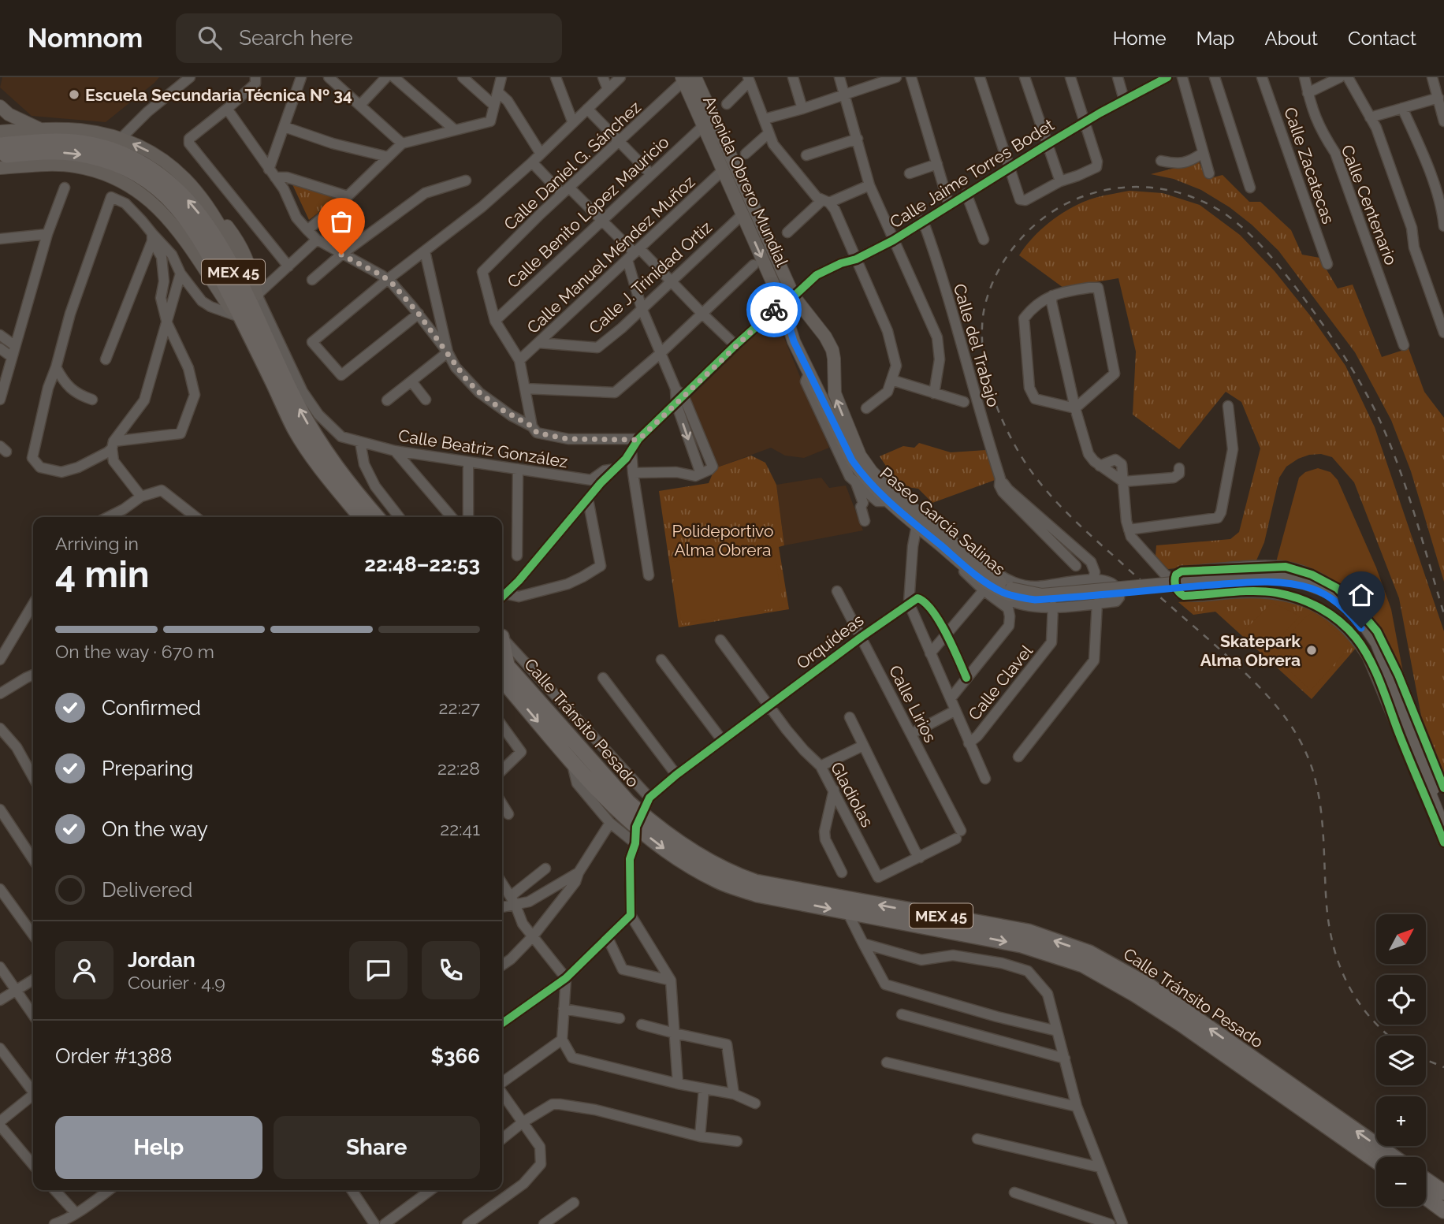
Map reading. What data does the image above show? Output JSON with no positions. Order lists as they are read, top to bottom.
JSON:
{
  "streets": {
    "main road": [
      "Avenida Obrero Mundial",
      "MEX 45",
      "Paseo García Salinas",
      "Calle Tránsito Pesado"
    ],
    "street": [
      "Calle Daniel G. Sánchez",
      "Calle Zacatecas",
      "Calle Jaime Torres Bodet",
      "Calle Centenario",
      "Calle Benito López Mauricio",
      "Calle Manuel Méndez Muñoz",
      "Calle J. Trinidad Ortiz",
      "Calle del Trabajo",
      "Calle Beatriz González",
      "Orquídeas",
      "Calle Clavel",
      "Calle Lirios",
      "Gladiolas"
    ]
  },
  "crossings": [
    ["Calle Daniel G. Sánchez", "Avenida Obrero Mundial"],
    ["Calle Daniel G. Sánchez", "Calle Benito López Mauricio"],
    ["Calle Jaime Torres Bodet", "Avenida Obrero Mundial"],
    ["Calle Jaime Torres Bodet", "Calle del Trabajo"],
    ["Avenida Obrero Mundial", "Calle Benito López Mauricio"],
    ["Avenida Obrero Mundial", "Calle Manuel Méndez Muñoz"],
    ["Avenida Obrero Mundial", "Calle J. Trinidad Ortiz"],
    ["Avenida Obrero Mundial", "Paseo García Salinas"],
    ["Calle Manuel Méndez Muñoz", "Calle J. Trinidad Ortiz"],
    ["Orquídeas", "Calle Lirios"],
    ["Orquídeas", "Gladiolas"],
    ["Calle Lirios", "Gladiolas"]
  ],
  "parks": ["Polideportivo Alma Obrera"],
  "places": ["Escuela Secundaria Técnica Nº 34", "Skatepark Alma Obrera"],
  "north": "top right",
  "page": {
    "header": "Nomnom",
    "search": "Search here",
    "nav": [
      "Home",
      "Map",
      "About",
      "Contact"
    ],
    "heading": ["4 min", "Arriving in", "22:48–22:53"],
    "panel": [
      "Jordan",
      "Courier · 4.9",
      "Order #1388",
      "$366"
    ],
    "bar": "On the way · 670 m",
    "list": [
      ["Confirmed", "22:27"],
      ["Preparing", "22:28"],
      ["On the way", "22:41"],
      "Delivered"
    ],
    "map_buttons": ["+", "−"],
    "buttons": ["Help", "Share"]
  }
}
